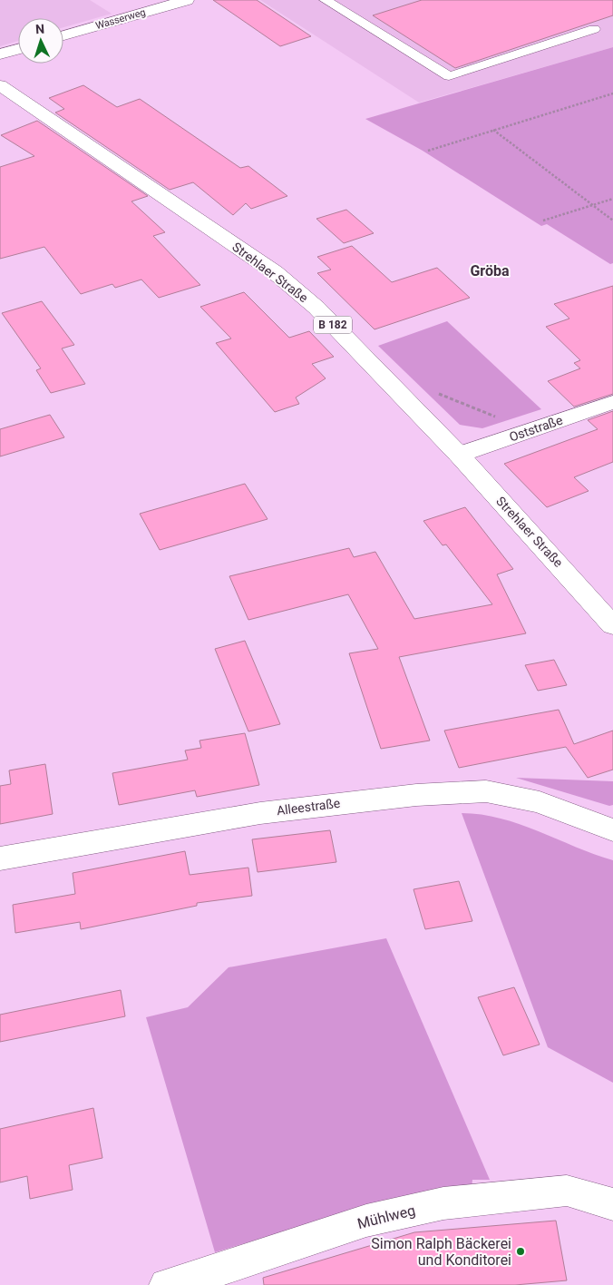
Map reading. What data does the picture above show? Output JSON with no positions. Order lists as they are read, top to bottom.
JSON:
{
  "streets": {
    "street": [
      "Wasserweg",
      "Strehlaer Straße",
      "B 182",
      "Oststraße",
      "Alleestraße",
      "Mühlweg"
    ]
  },
  "crossings": [
    ["Strehlaer Straße", "Oststraße"]
  ],
  "districts": ["Gröba"],
  "places": ["Simon Ralph Bäckerei und Konditorei"],
  "north": "top"
}
